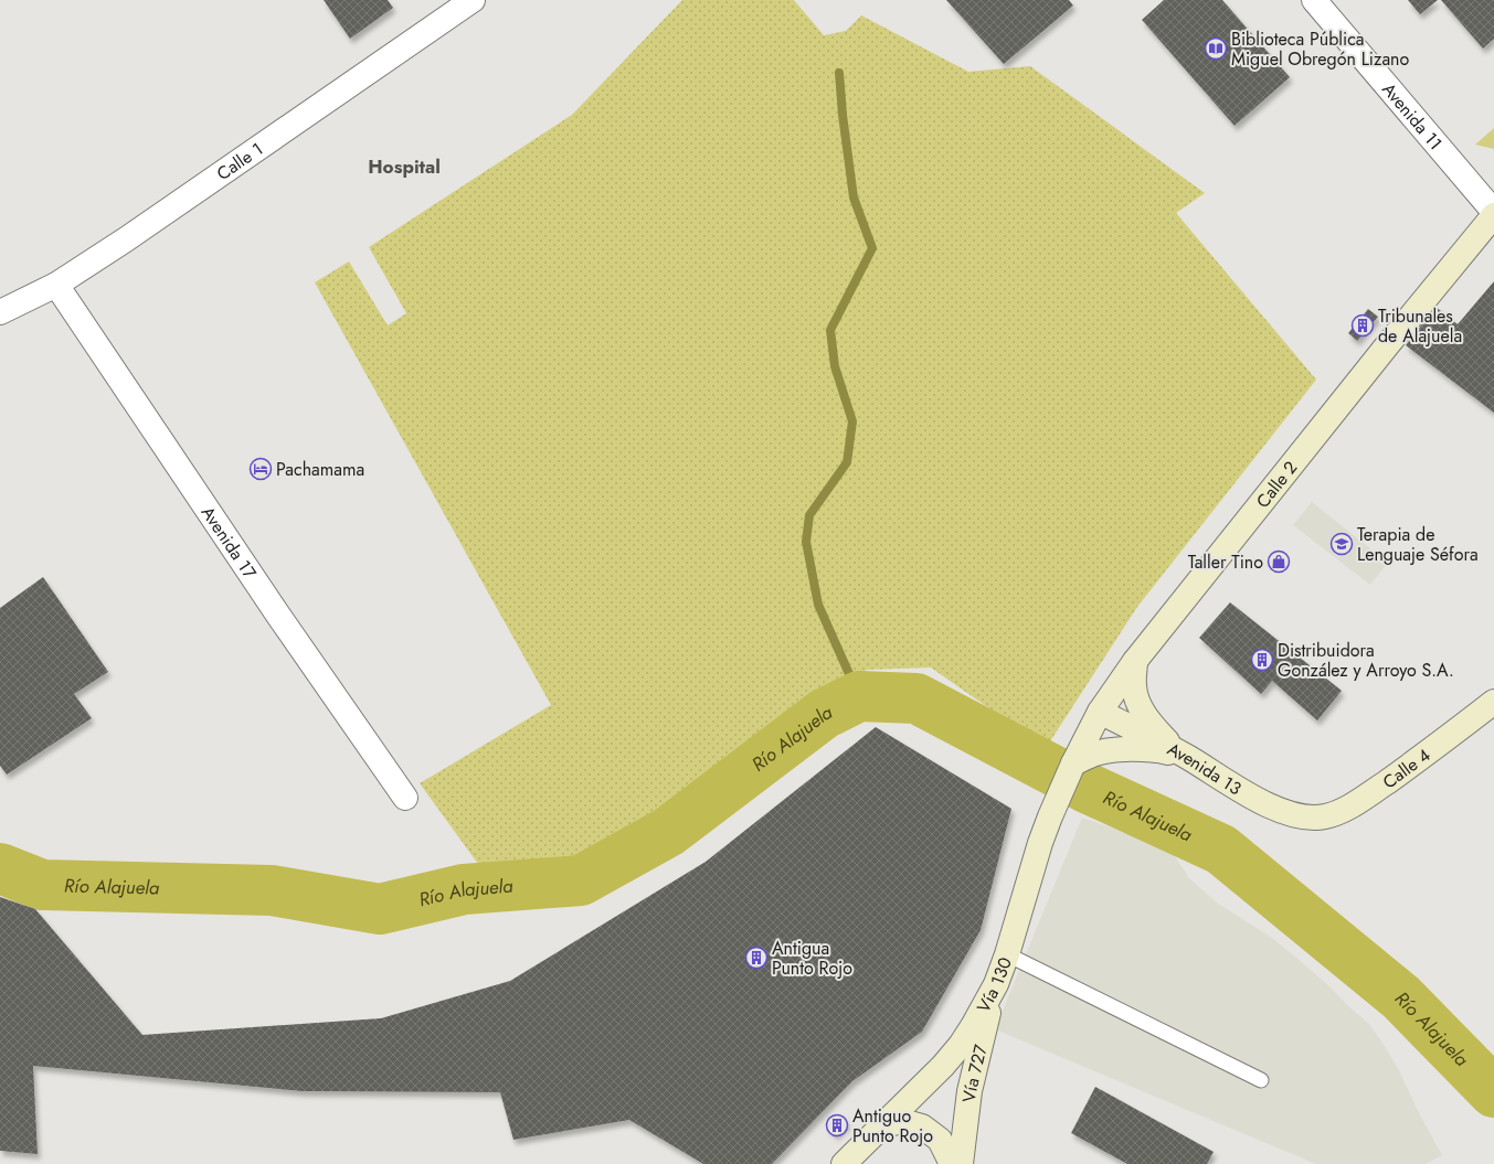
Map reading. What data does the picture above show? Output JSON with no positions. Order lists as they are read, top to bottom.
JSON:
{
  "streets": {
    "main road": [
      "Calle 2",
      "Avenida 13",
      "Calle 4",
      "Vía 130",
      "Vía 727"
    ],
    "street": ["Avenida 11", "Calle 1", "Avenida 17"]
  },
  "crossings": [
    ["Avenida 11", "Calle 2"],
    ["Calle 1", "Avenida 17"],
    ["Calle 2", "Avenida 13"],
    ["Calle 2", "Vía 130"],
    ["Avenida 13", "Calle 4"],
    ["Vía 130", "Vía 727"]
  ],
  "districts": ["Hospital"],
  "water": ["Río Alajuela"],
  "places": {
    "library": ["Biblioteca Pública Miguel Obregón Lizano"],
    "building": [
      "Tribunales de Alajuela",
      "Distribuidora González y Arroyo S.A.",
      "Antigua Punto Rojo",
      "Antiguo Punto Rojo"
    ],
    "hotel": ["Pachamama"],
    "school or university": ["Terapia de Lenguaje Séfora"],
    "shop": ["Taller Tino"]
  }
}
